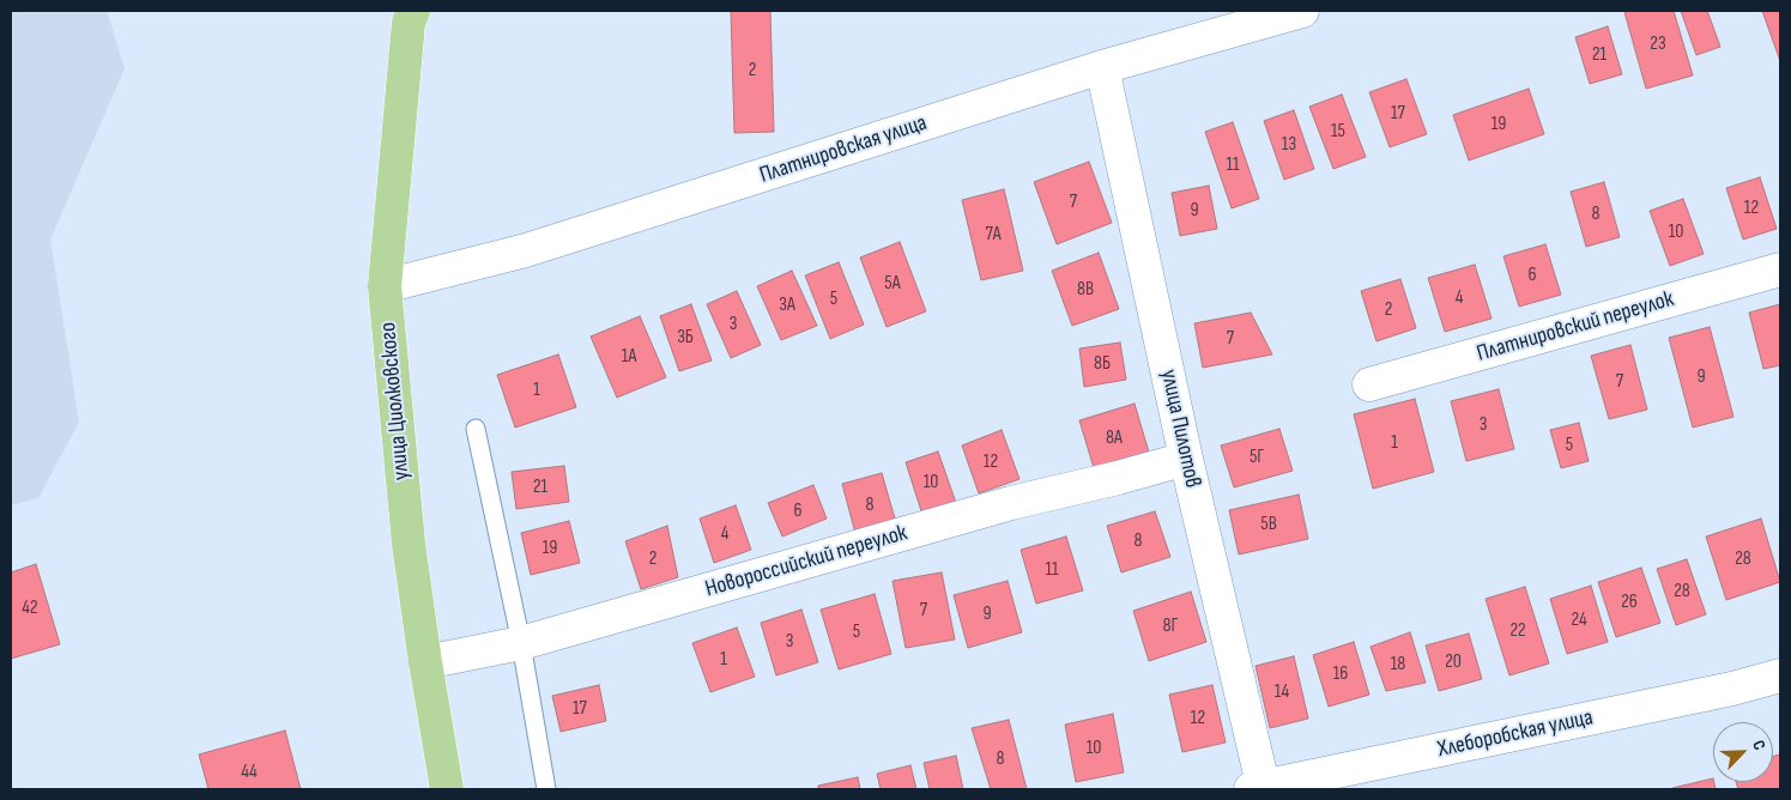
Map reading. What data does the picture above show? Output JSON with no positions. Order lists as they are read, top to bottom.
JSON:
{
  "streets": {
    "main road": ["улица Циолковского"],
    "street": [
      "Платнировская улица",
      "Платнировский переулок",
      "улица Пилотов",
      "Новороссийский переулок",
      "Хлеборобская улица"
    ]
  },
  "crossings": [
    ["Платнировская улица", "улица Циолковского"],
    ["Платнировская улица", "улица Пилотов"],
    ["улица Циолковского", "Новороссийский переулок"],
    ["улица Пилотов", "Новороссийский переулок"],
    ["улица Пилотов", "Хлеборобская улица"]
  ],
  "house_numbers": [
    "23",
    "21",
    "2",
    "17",
    "19",
    "15",
    "13",
    "11",
    "7",
    "12",
    "9",
    "8",
    "10",
    "7А",
    "6",
    "5А",
    "8В",
    "4",
    "5",
    "3А",
    "2",
    "3",
    "3Б",
    "7",
    "1А",
    "8Б",
    "9",
    "7",
    "1",
    "3",
    "8А",
    "1",
    "5",
    "5Г",
    "12",
    "10",
    "21",
    "8",
    "6",
    "5В",
    "4",
    "8",
    "19",
    "2",
    "28",
    "11",
    "28",
    "26",
    "42",
    "7",
    "9",
    "24",
    "8Г",
    "22",
    "5",
    "3",
    "1",
    "20",
    "18",
    "16",
    "14",
    "17",
    "12",
    "10",
    "8",
    "44"
  ],
  "north": "top right"
}
